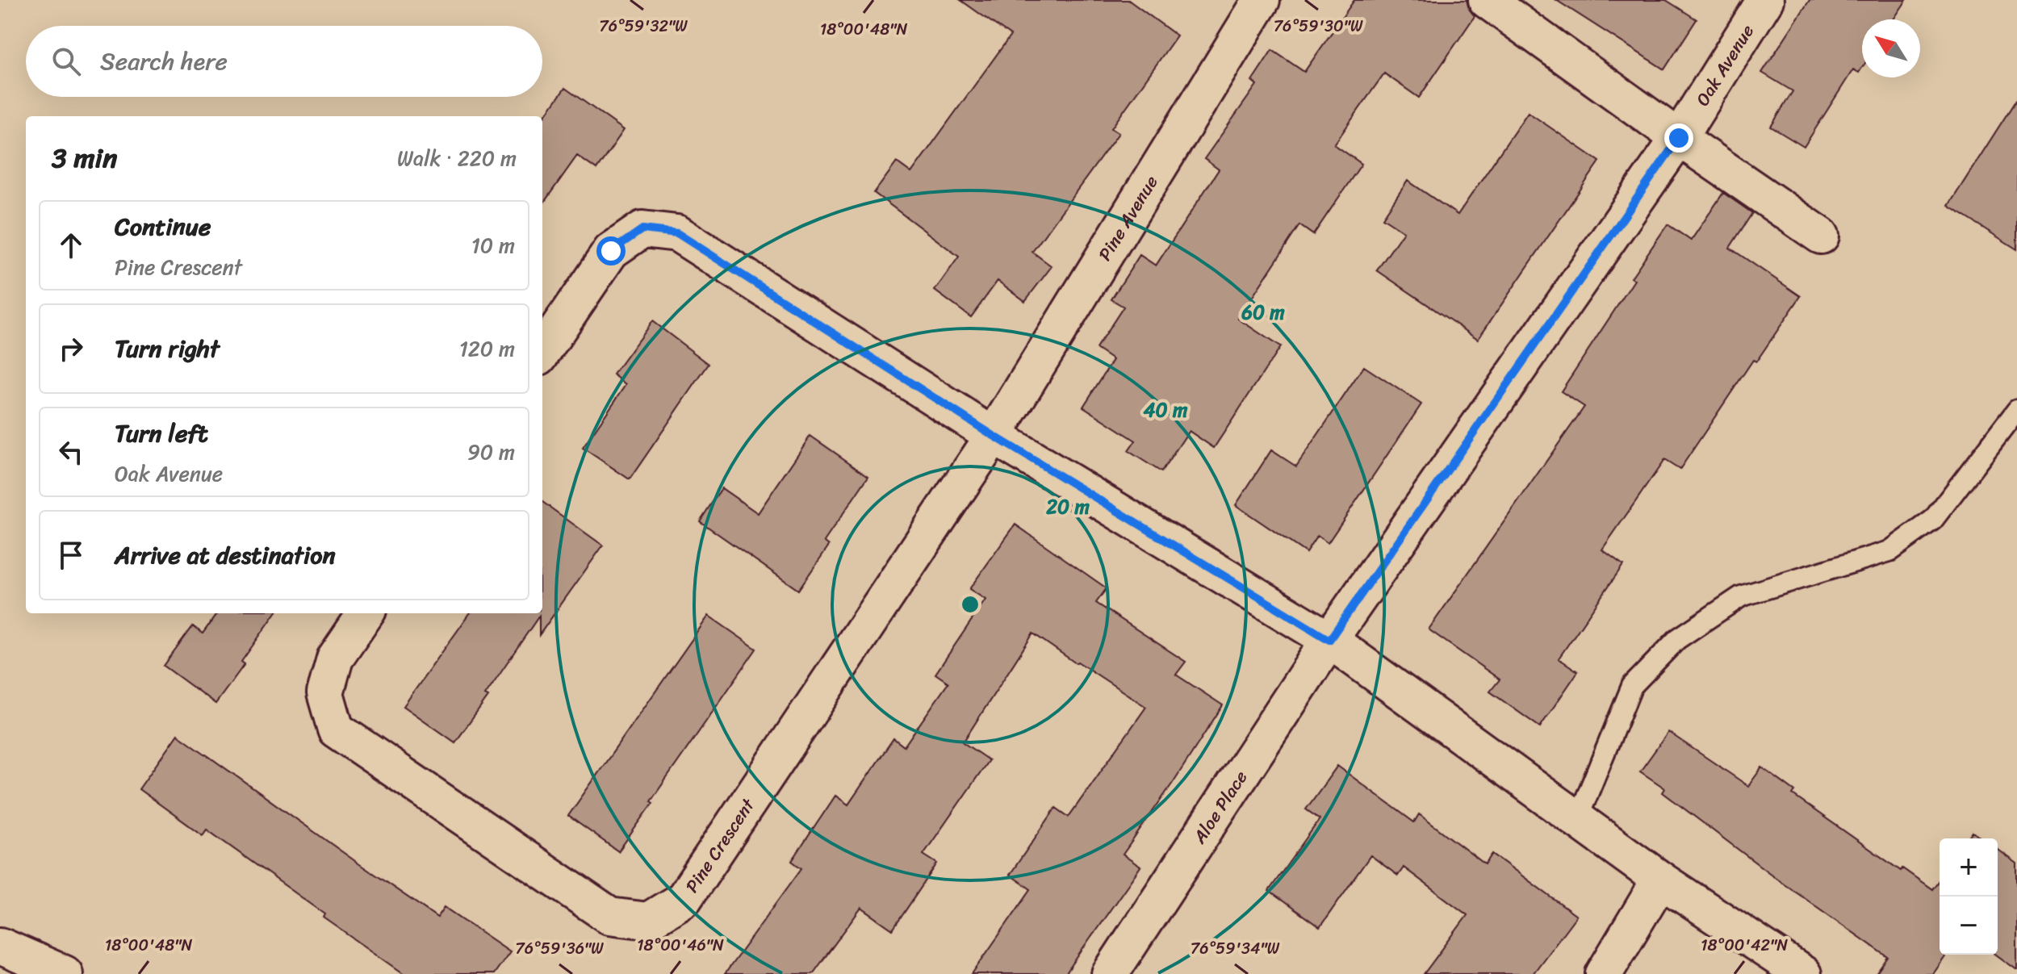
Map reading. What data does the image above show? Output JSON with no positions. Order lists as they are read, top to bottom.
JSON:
{
  "streets": {
    "street": [
      "Oak Avenue",
      "Pine Avenue",
      "Aloe Place",
      "Pine Crescent"
    ]
  },
  "crossings": [
    ["Oak Avenue", "Aloe Place"],
    ["Pine Avenue", "Pine Crescent"]
  ],
  "north": "top left",
  "page": {
    "search": "Search here",
    "heading": ["3 min", "Walk · 220 m"],
    "list": [
      ["Continue", "Pine Crescent", "10 m"],
      ["Turn right", "120 m"],
      ["Turn left", "Oak Avenue", "90 m"],
      "Arrive at destination"
    ],
    "map_buttons": ["+", "−"]
  },
  "coordinates": [
    "76°59'32\"W",
    "76°59'30\"W",
    "18°00'48\"N",
    "18°00'46\"N",
    "18°00'42\"N",
    "76°59'36\"W",
    "76°59'34\"W"
  ],
  "rings": ["60 m", "40 m", "20 m"]
}
